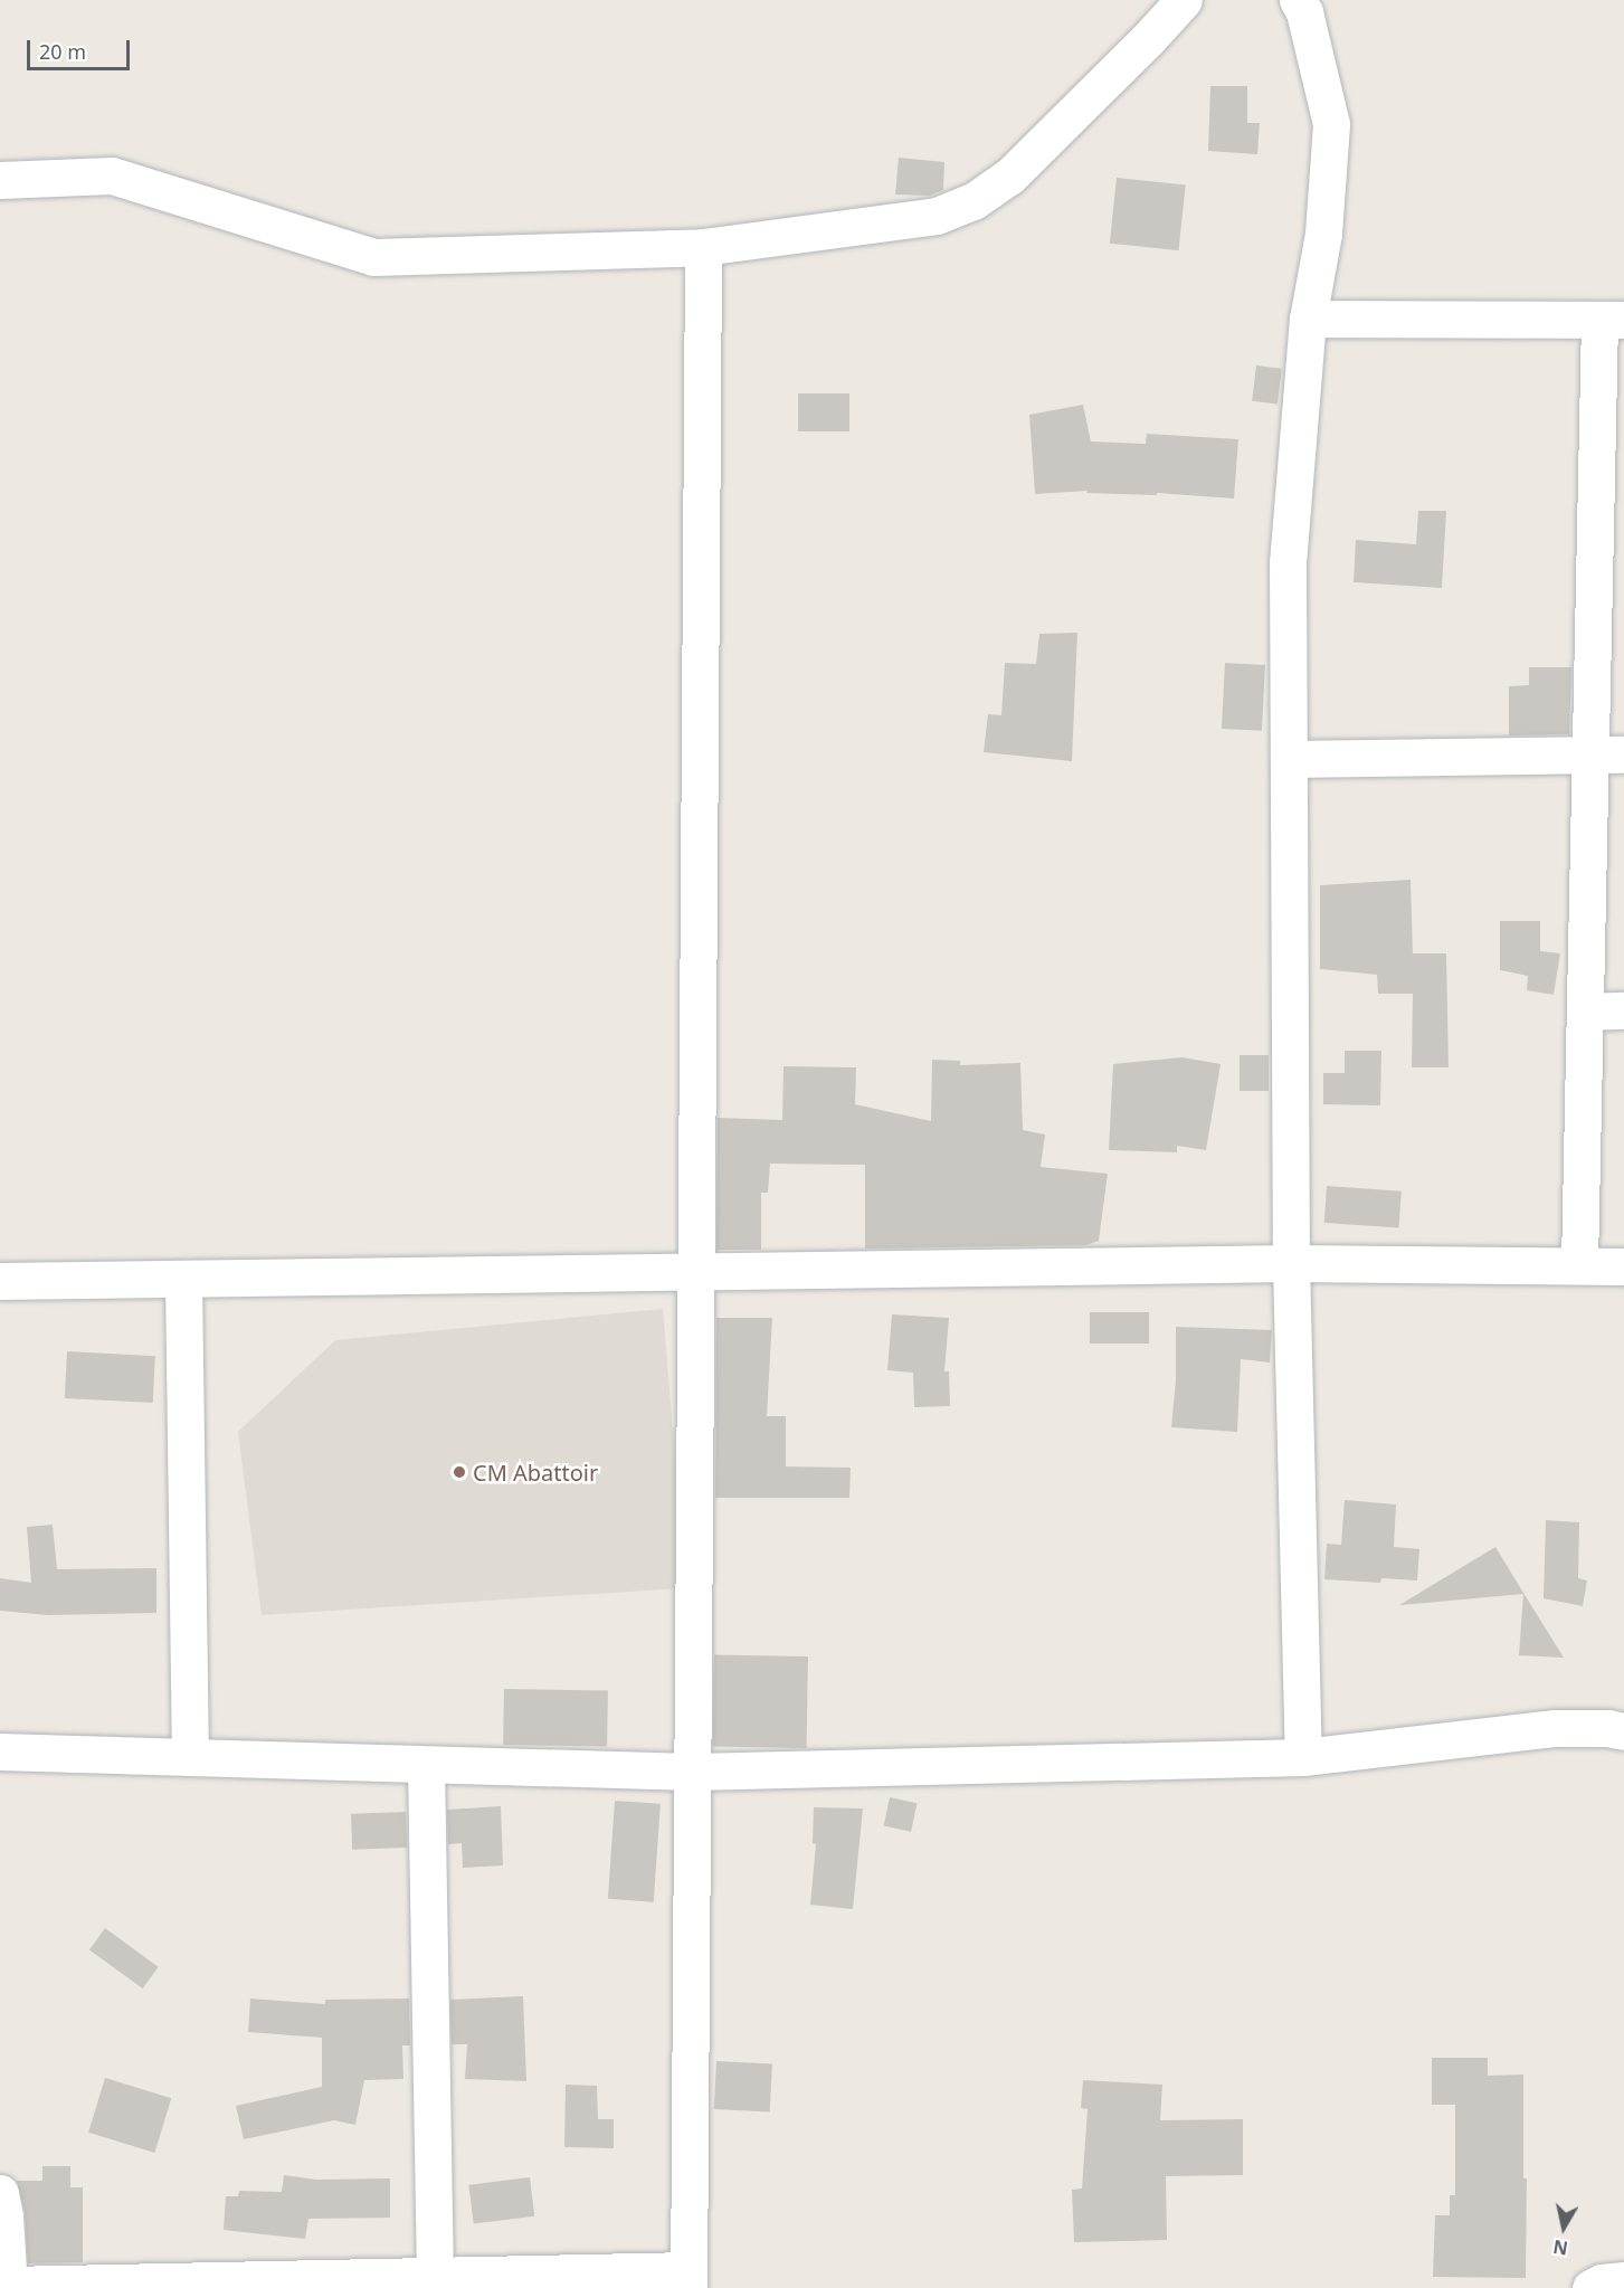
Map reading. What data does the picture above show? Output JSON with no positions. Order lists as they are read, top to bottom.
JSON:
{
  "places": ["CM Abattoir"],
  "scale_bar": "20 m",
  "north": "bottom"
}
